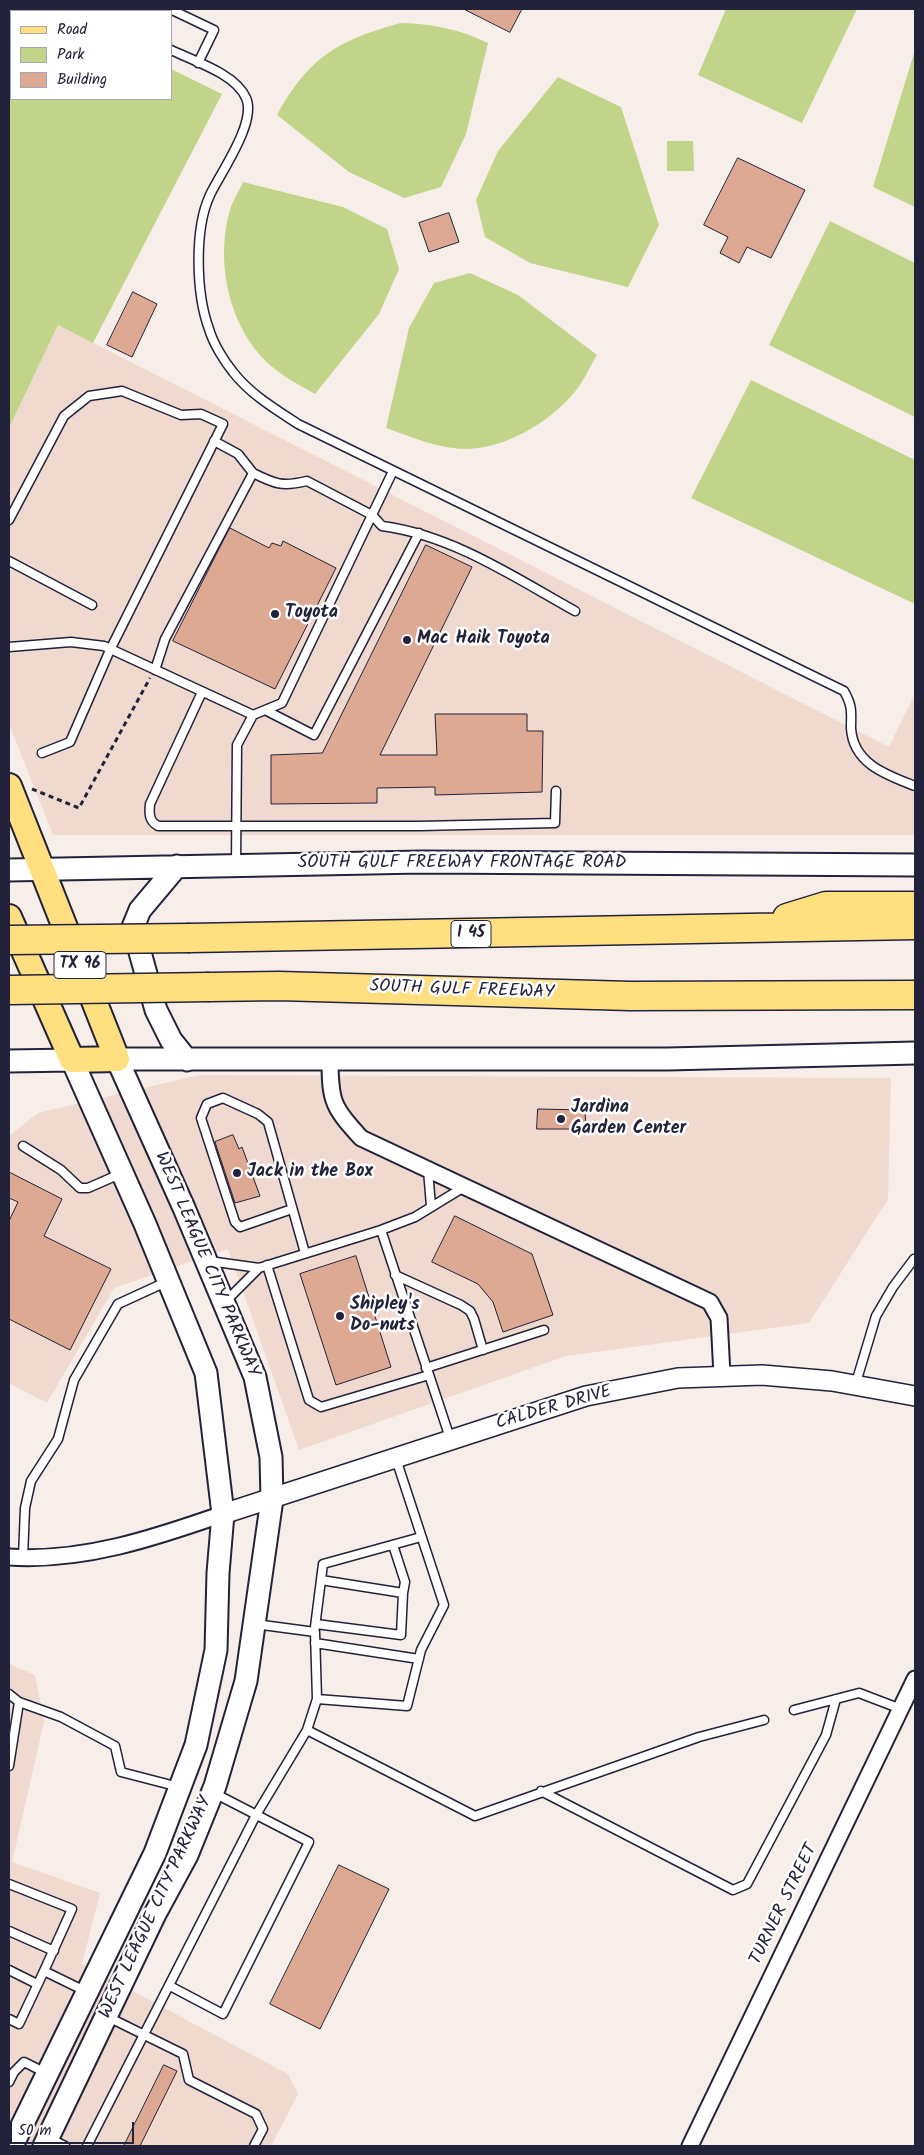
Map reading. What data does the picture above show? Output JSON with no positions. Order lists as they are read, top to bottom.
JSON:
{
  "streets": {
    "highway": ["I 45", "SOUTH GULF FREEWAY"],
    "main road": ["SOUTH GULF FREEWAY FRONTAGE ROAD", "TX 96", "WEST LEAGUE CITY PARKWAY"],
    "street": ["CALDER DRIVE", "TURNER STREET"]
  },
  "crossings": [
    ["SOUTH GULF FREEWAY FRONTAGE ROAD", "WEST LEAGUE CITY PARKWAY"],
    ["WEST LEAGUE CITY PARKWAY", "CALDER DRIVE"]
  ],
  "places": [
    "Toyota",
    "Mac Haik Toyota",
    "Jardina Garden Center",
    "Jack in the Box",
    "Shipley's Do-nuts"
  ],
  "legend": ["Road", "Park", "Building"],
  "scale_bar": "50 m"
}
